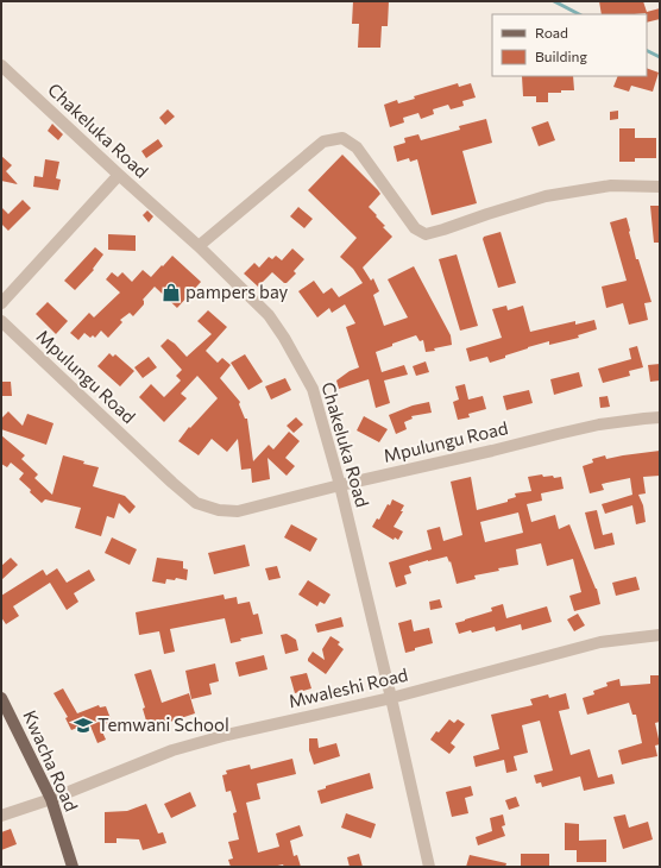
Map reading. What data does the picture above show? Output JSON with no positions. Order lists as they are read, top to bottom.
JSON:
{
  "streets": {
    "main road": ["Kwacha Road"],
    "street": ["Chakeluka Road", "Mpulungu Road", "Mwaleshi Road"]
  },
  "crossings": [
    ["Chakeluka Road", "Mpulungu Road"],
    ["Chakeluka Road", "Mwaleshi Road"],
    ["Mwaleshi Road", "Kwacha Road"]
  ],
  "places": {
    "shop": ["pampers bay"],
    "school or university": ["Temwani School"]
  },
  "legend": ["Road", "Building"]
}
